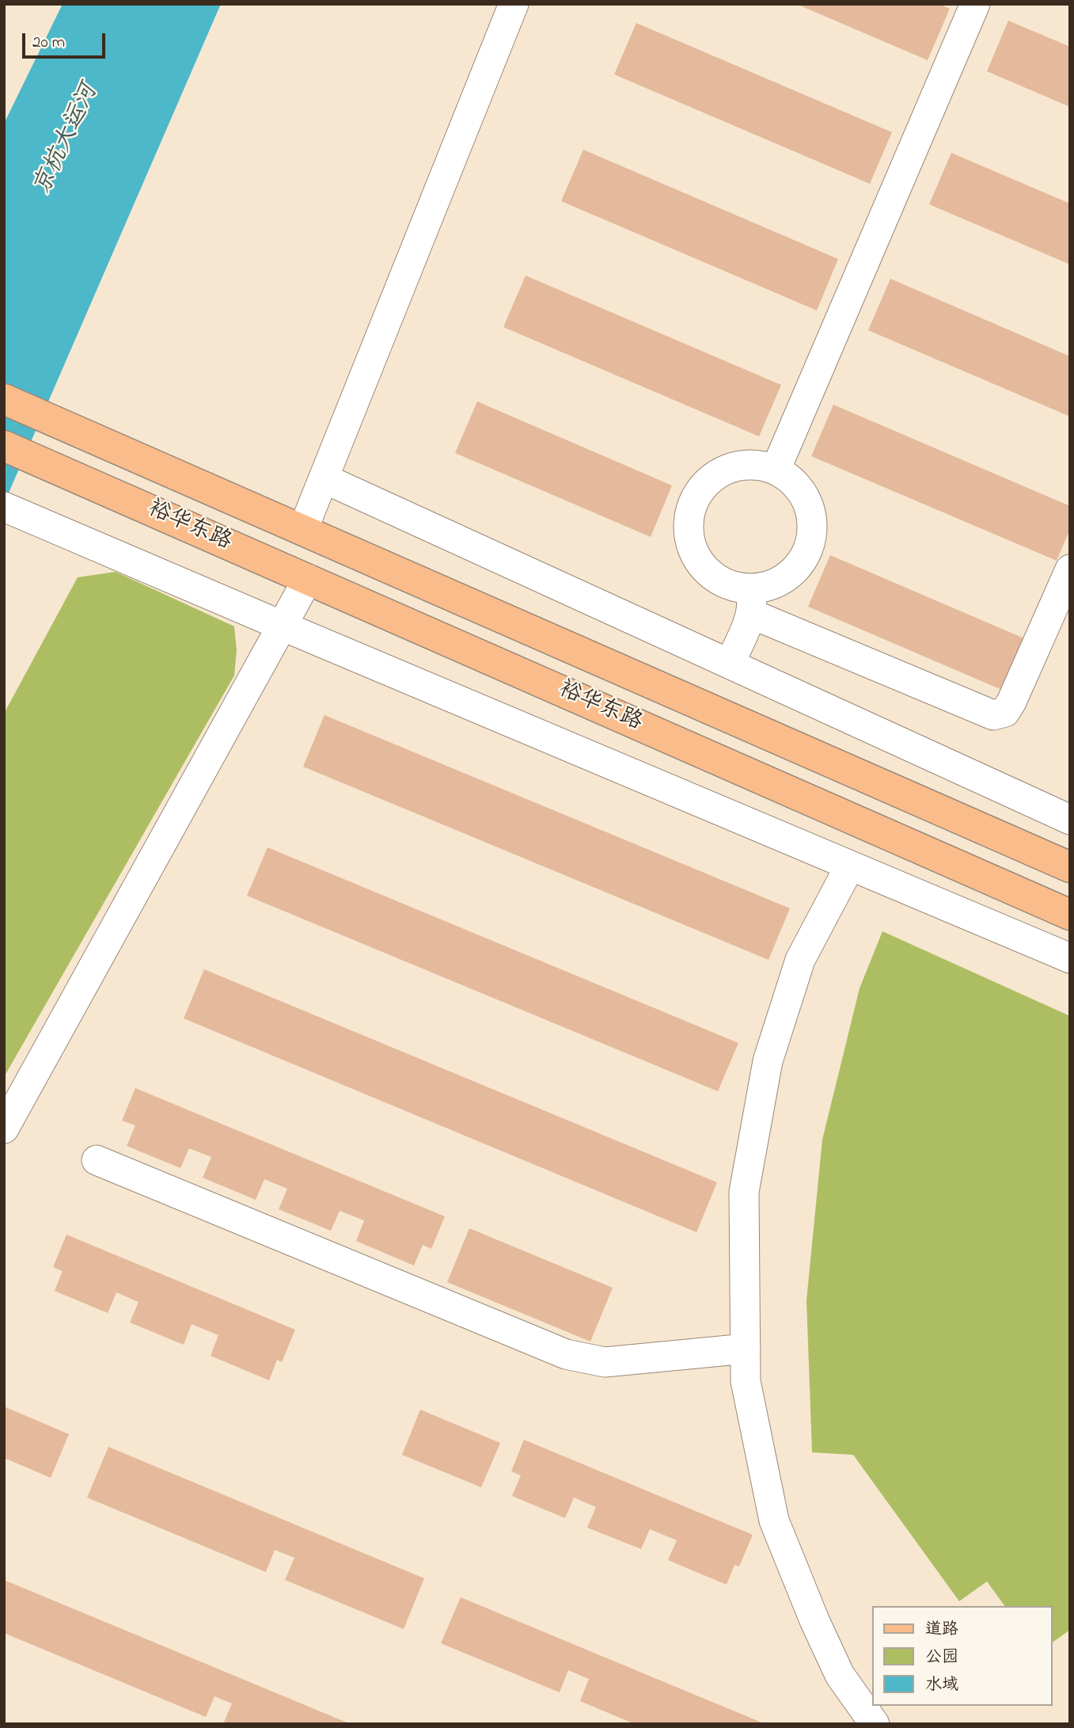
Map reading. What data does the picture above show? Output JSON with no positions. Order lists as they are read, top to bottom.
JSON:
{
  "streets": {
    "main road": ["裕华东路"]
  },
  "water": ["京杭大运河"],
  "legend": ["道路", "公园", "水域"],
  "scale_bar": "20 m"
}
